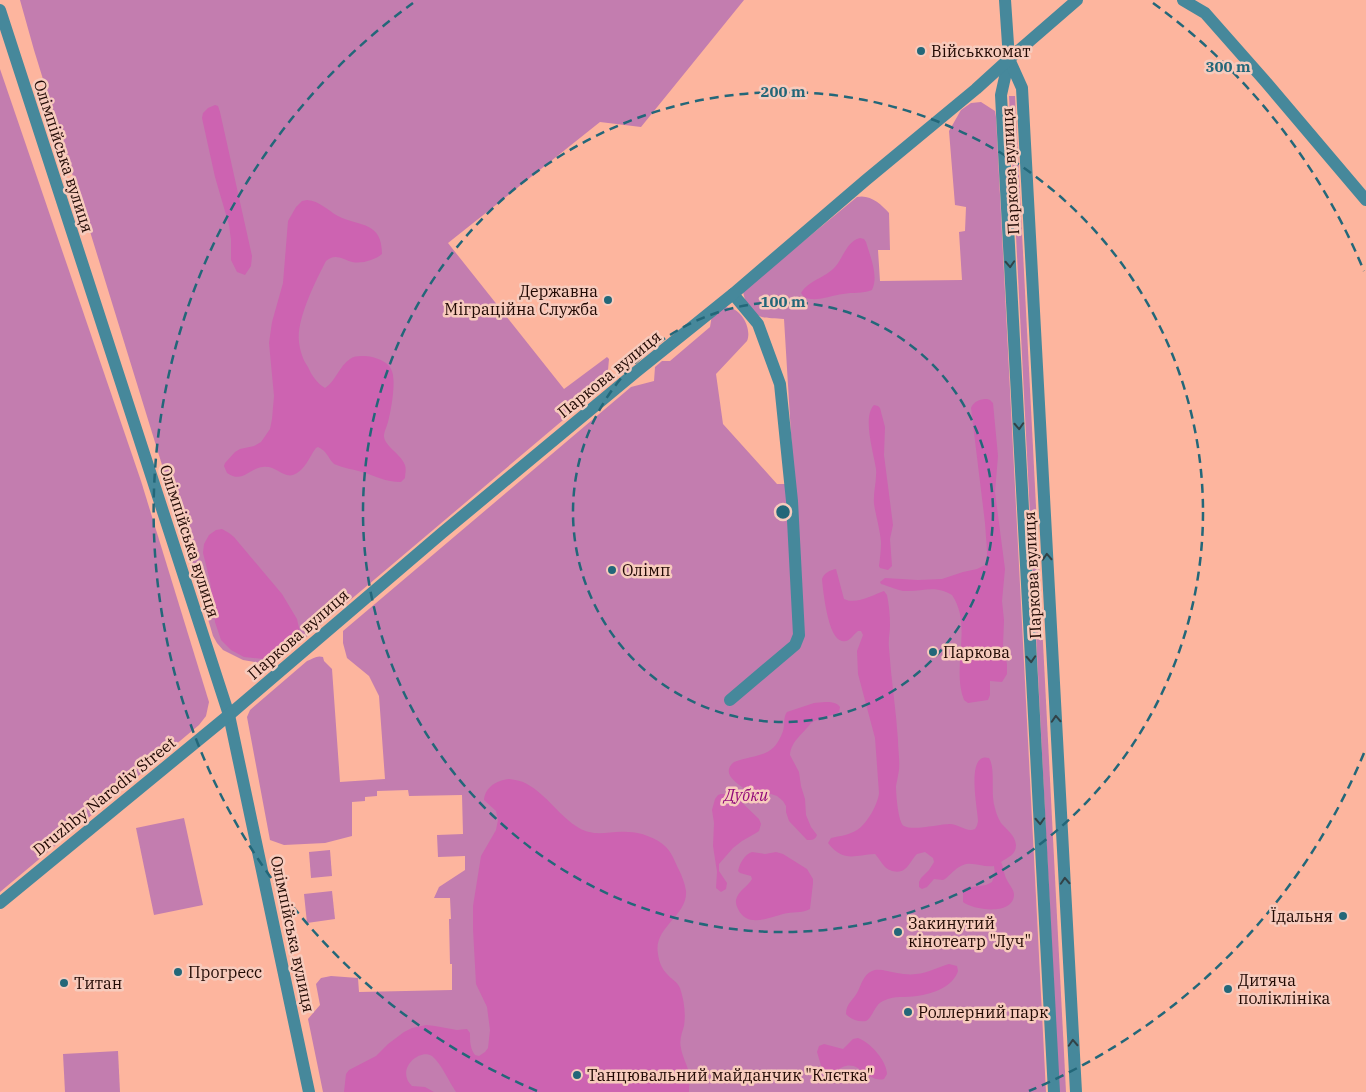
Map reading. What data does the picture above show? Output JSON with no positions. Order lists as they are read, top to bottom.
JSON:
{
  "streets": {
    "street": ["Олімпійська вулиця", "Паркова вулиця", "Druzhby Narodiv Street"]
  },
  "crossings": [
    ["Олімпійська вулиця", "Паркова вулиця"],
    ["Олімпійська вулиця", "Druzhby Narodiv Street"],
    ["Паркова вулиця", "Druzhby Narodiv Street"]
  ],
  "parks": ["Дубки"],
  "places": [
    "Військкомат",
    "Державна Міграційна Служба",
    "Олімп",
    "Паркова",
    "Їдальня",
    "Закинутий кінотеатр \"Луч\"",
    "Прогресс",
    "Титан",
    "Дитяча поліклініка",
    "Роллерний парк",
    "Танцювальний майданчик \"Клєтка\""
  ],
  "rings": ["300 m", "200 m", "100 m"]
}
